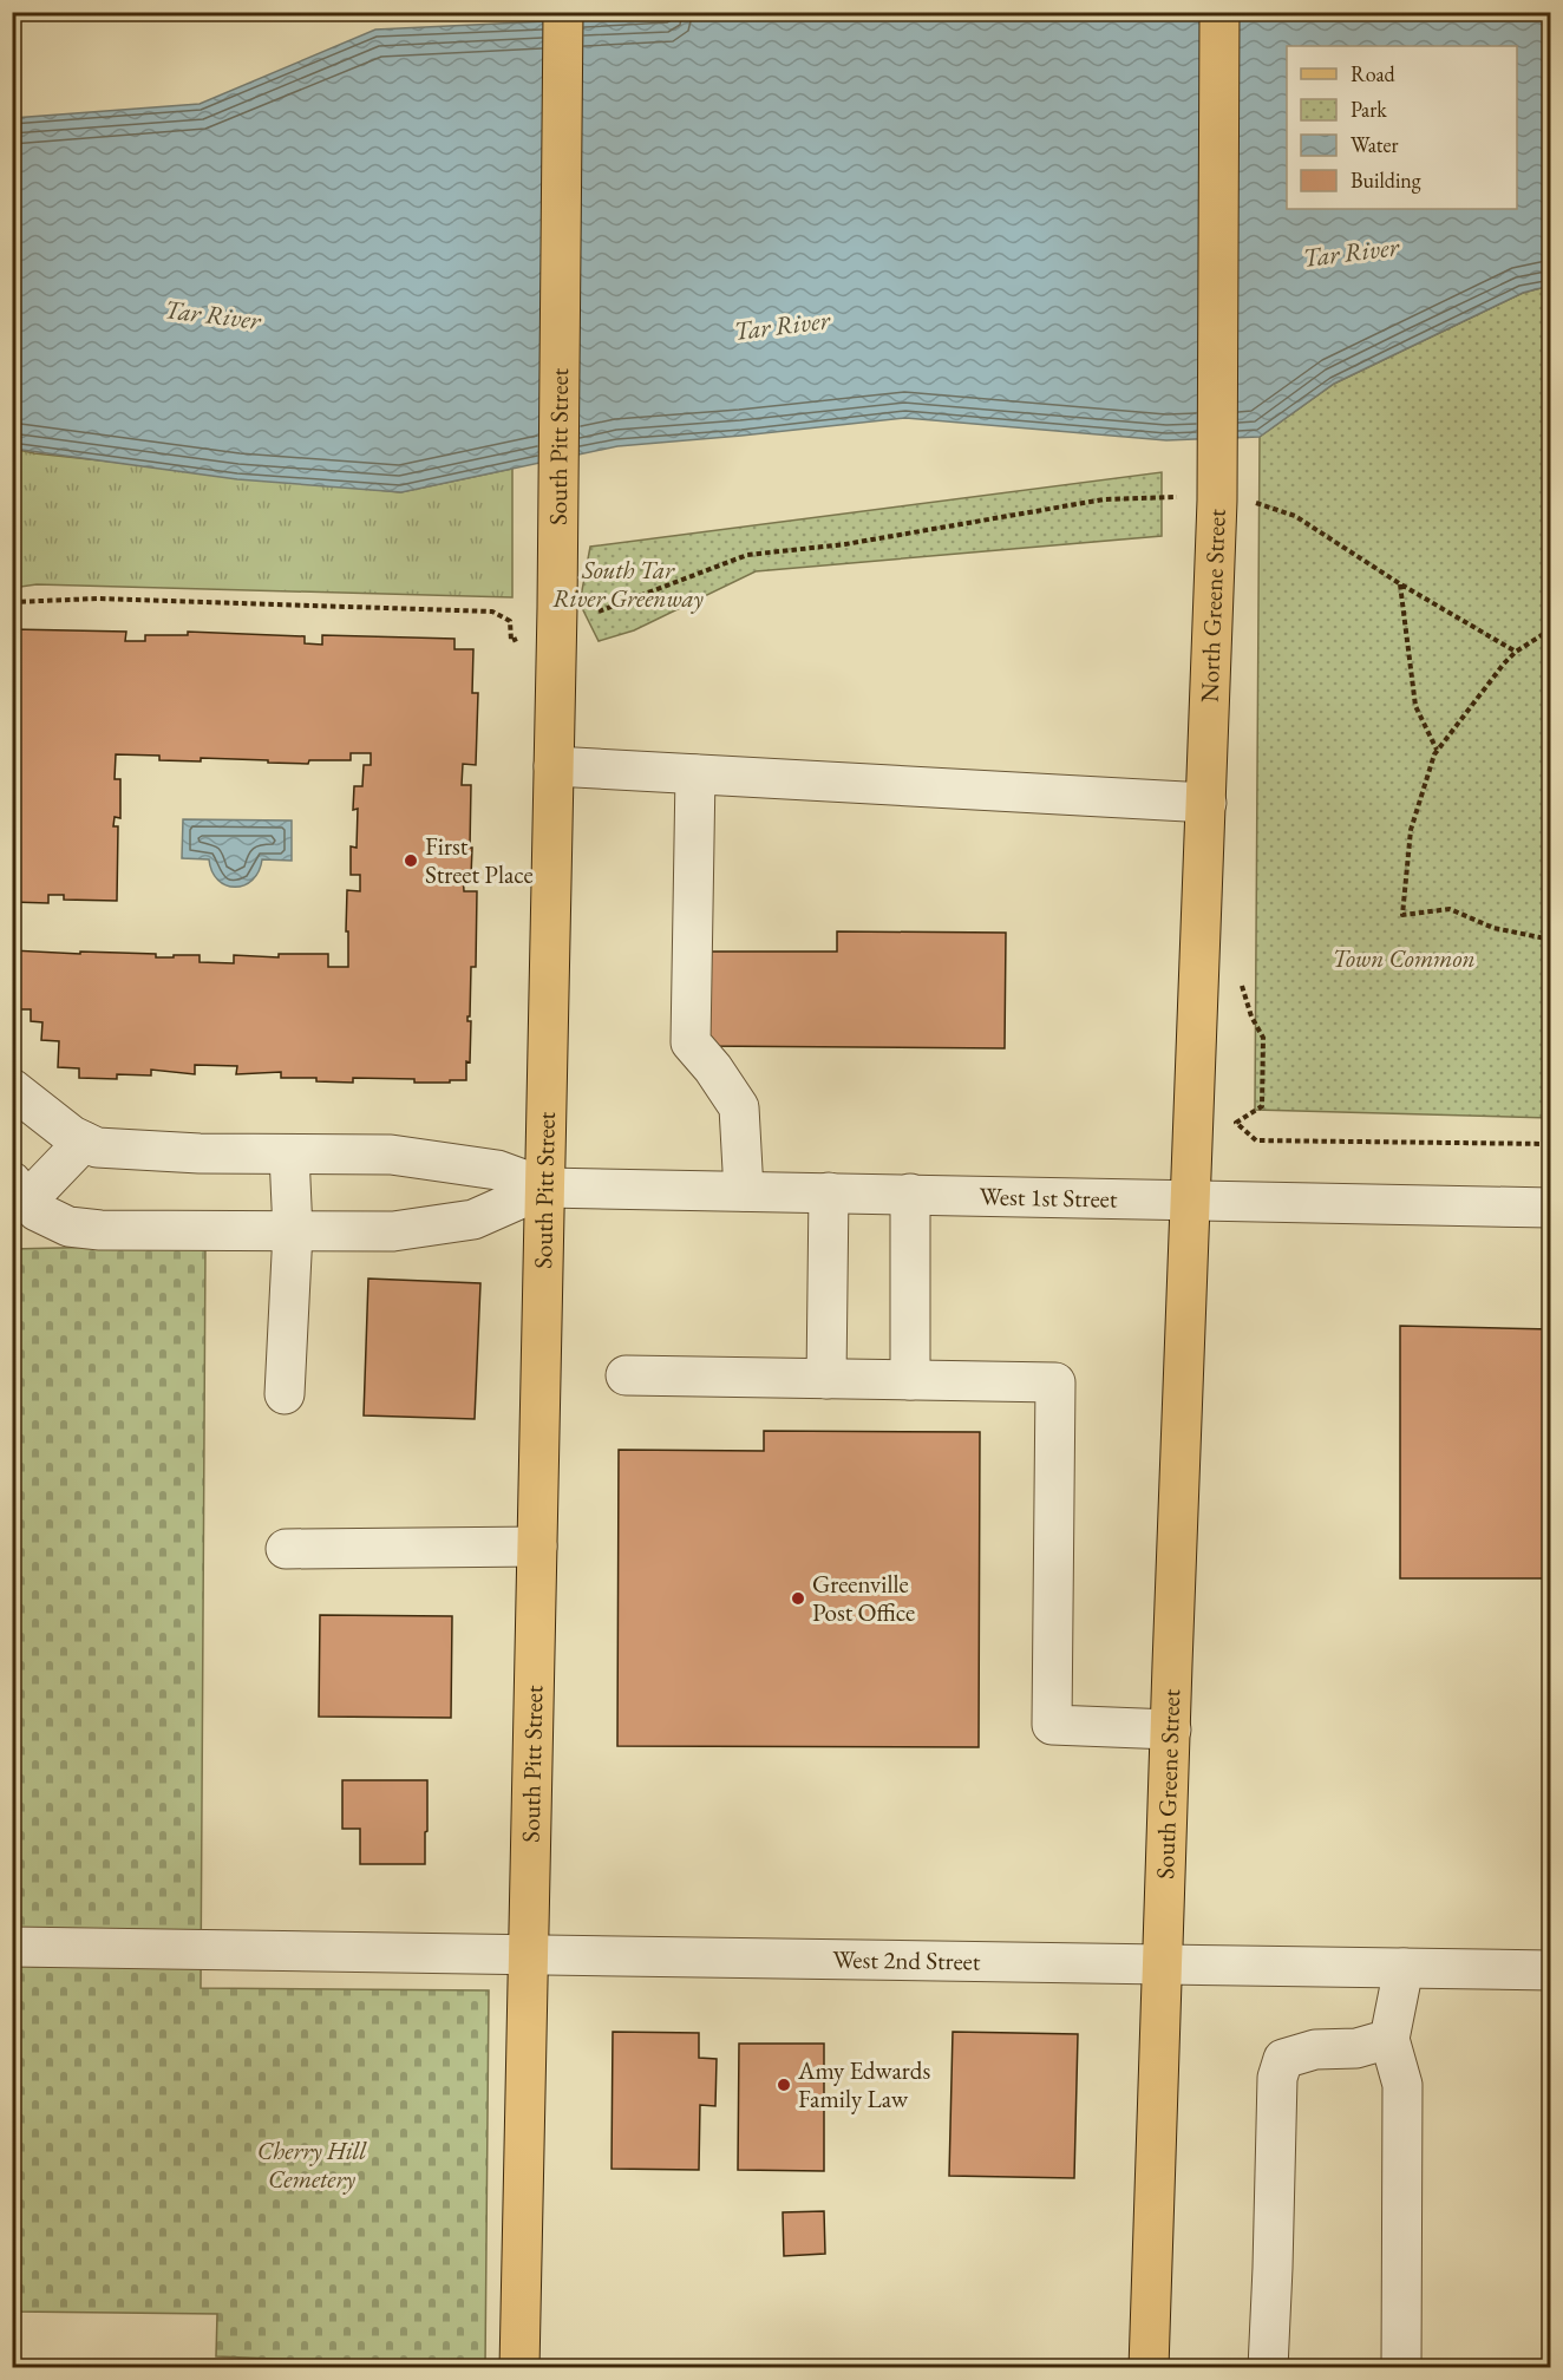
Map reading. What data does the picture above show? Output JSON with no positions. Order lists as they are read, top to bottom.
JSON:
{
  "streets": {
    "main road": ["South Pitt Street", "North Greene Street", "South Greene Street"],
    "street": ["West 1st Street", "West 2nd Street"]
  },
  "crossings": [
    ["South Pitt Street", "West 1st Street"],
    ["South Pitt Street", "West 2nd Street"],
    ["North Greene Street", "West 1st Street"],
    ["North Greene Street", "South Greene Street"],
    ["West 1st Street", "South Greene Street"],
    ["South Greene Street", "West 2nd Street"]
  ],
  "water": ["Tar River"],
  "parks": ["South Tar River Greenway", "Town Common", "Cherry Hill Cemetery"],
  "places": ["First Street Place", "Greenville Post Office", "Amy Edwards Family Law"],
  "legend": [
    "Road",
    "Park",
    "Water",
    "Building"
  ]
}
